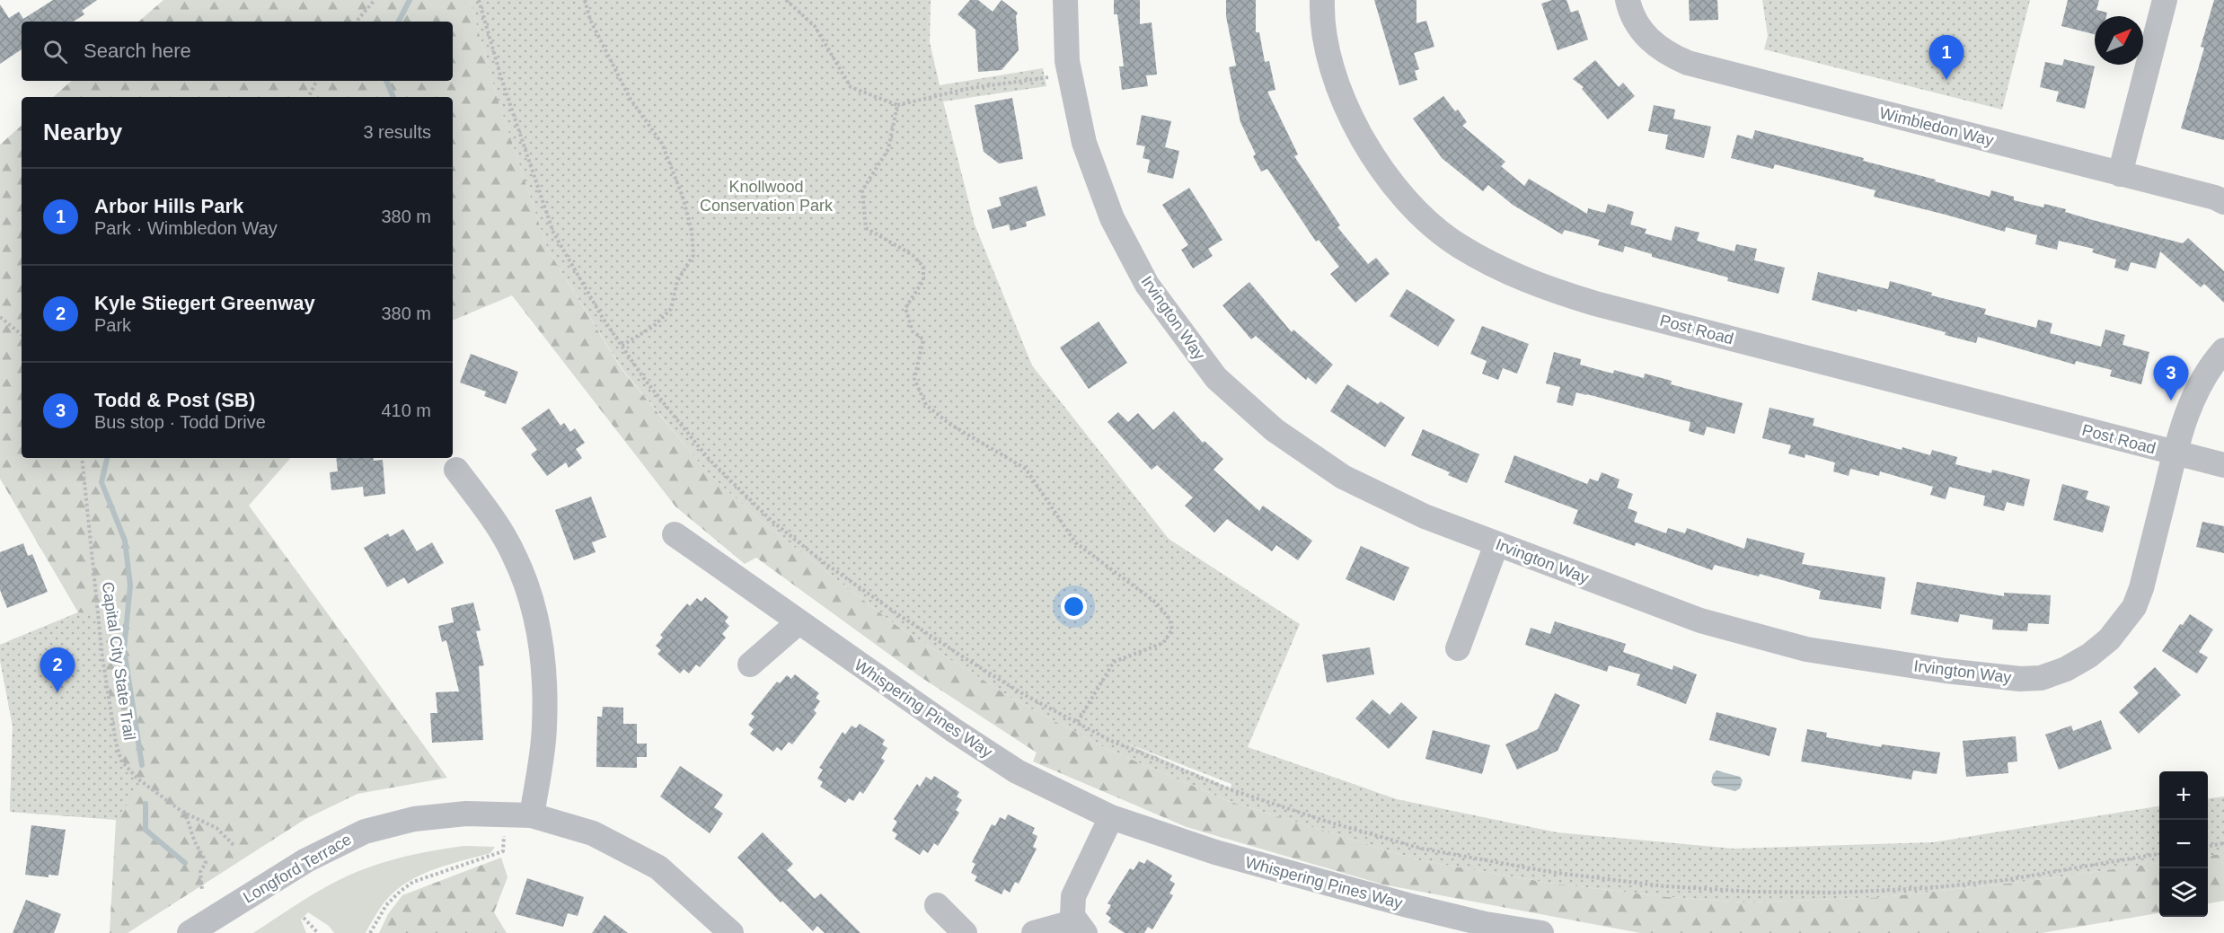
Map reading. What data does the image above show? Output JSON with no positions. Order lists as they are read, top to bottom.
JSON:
{
  "streets": {
    "street": [
      "Wimbledon Way",
      "Irvington Way",
      "Post Road",
      "Whispering Pines Way",
      "Longford Terrace"
    ],
    "path": ["Capital City State Trail"]
  },
  "crossings": [
    ["Irvington Way", "Post Road"]
  ],
  "parks": ["Knollwood Conservation Park"],
  "north": "top right",
  "page": {
    "search": "Search here",
    "pins": ["1", "3", "2"],
    "heading": ["Nearby", "3 results"],
    "list": [
      {
        "mark": "1",
        "name": "Arbor Hills Park",
        "note": "Park · Wimbledon Way",
        "value": "380 m"
      },
      {
        "mark": "2",
        "name": "Kyle Stiegert Greenway",
        "note": "Park",
        "value": "380 m"
      },
      {
        "mark": "3",
        "name": "Todd & Post (SB)",
        "note": "Bus stop · Todd Drive",
        "value": "410 m"
      }
    ],
    "map_buttons": ["+", "−"]
  }
}
